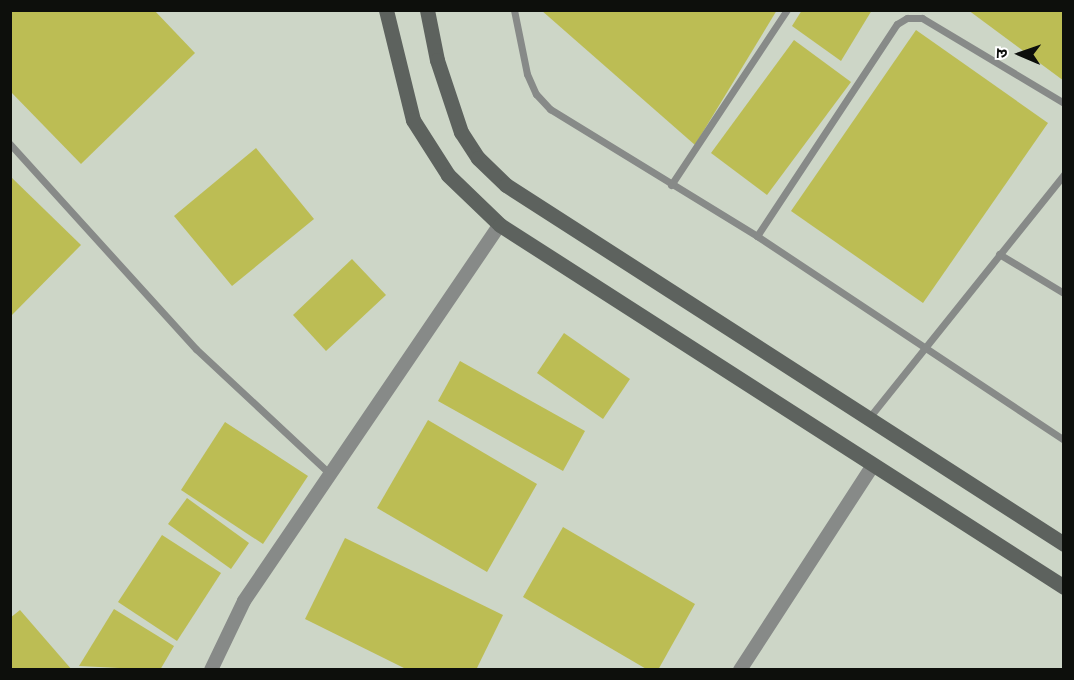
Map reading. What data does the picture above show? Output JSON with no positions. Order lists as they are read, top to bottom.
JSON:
{
  "north": "left"
}
